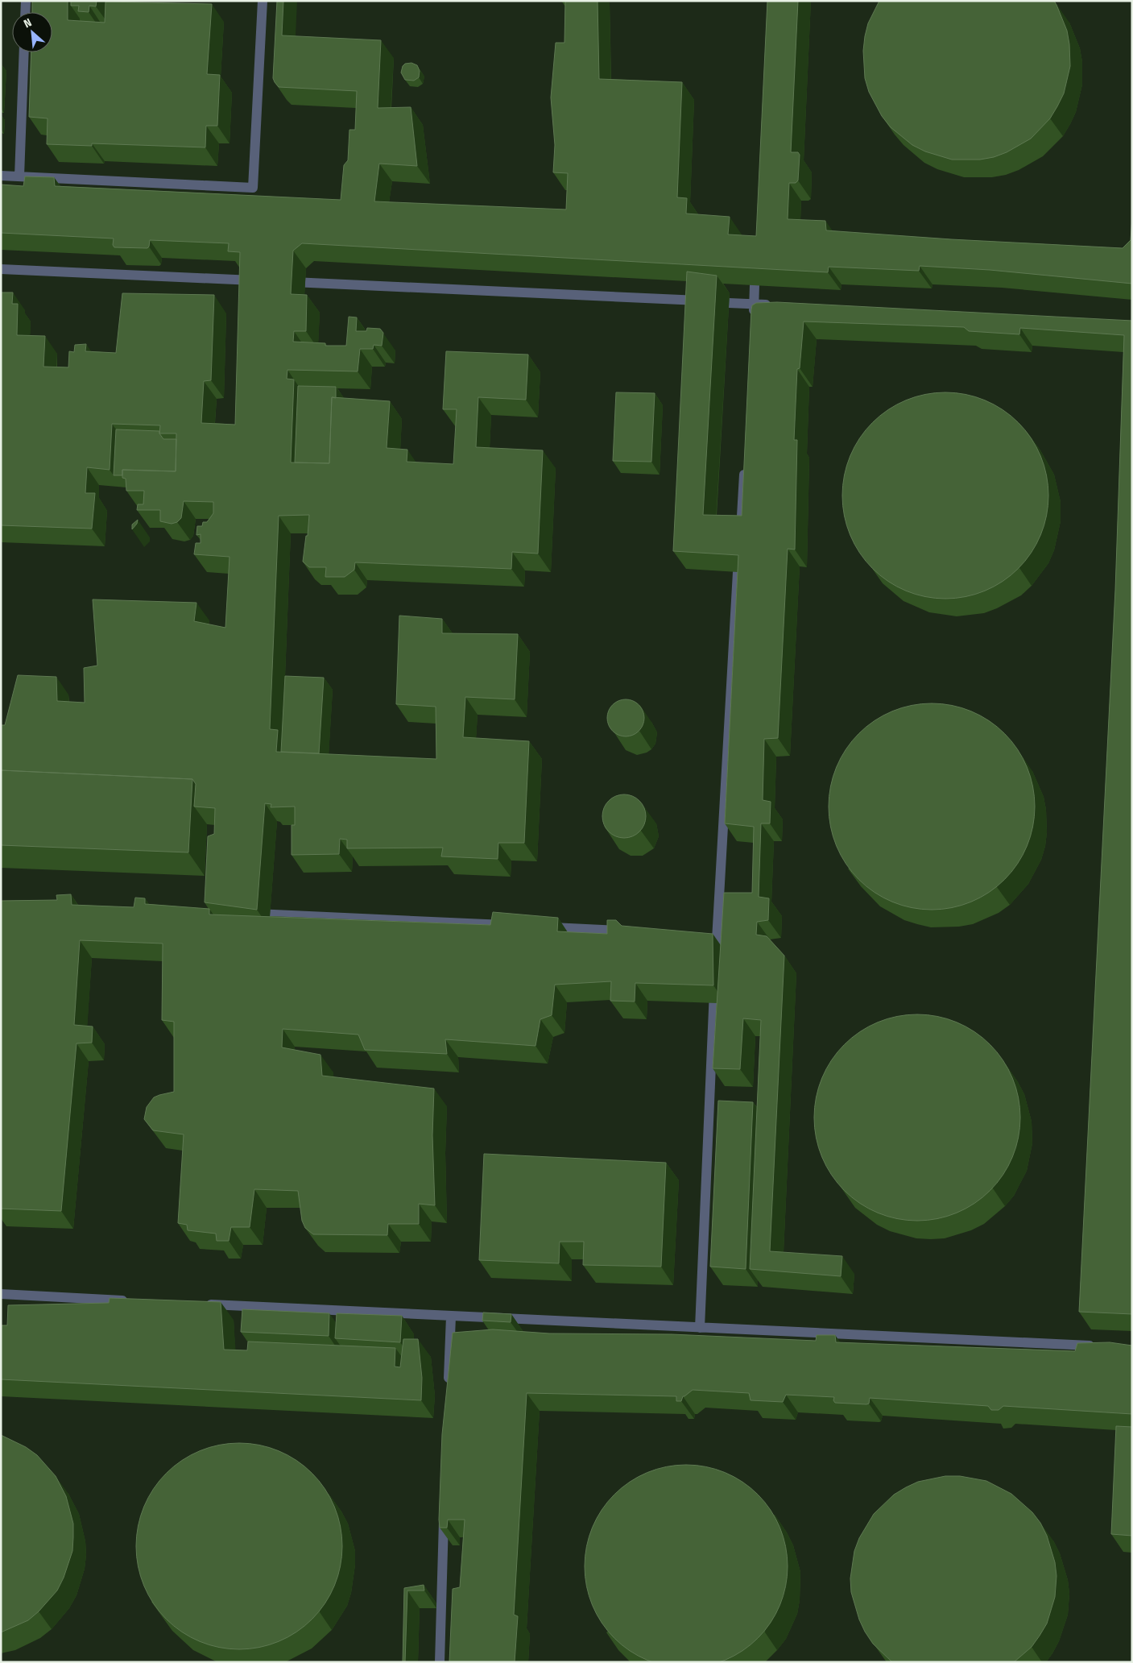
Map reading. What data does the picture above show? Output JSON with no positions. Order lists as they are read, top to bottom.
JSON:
{
  "north": "top left"
}
